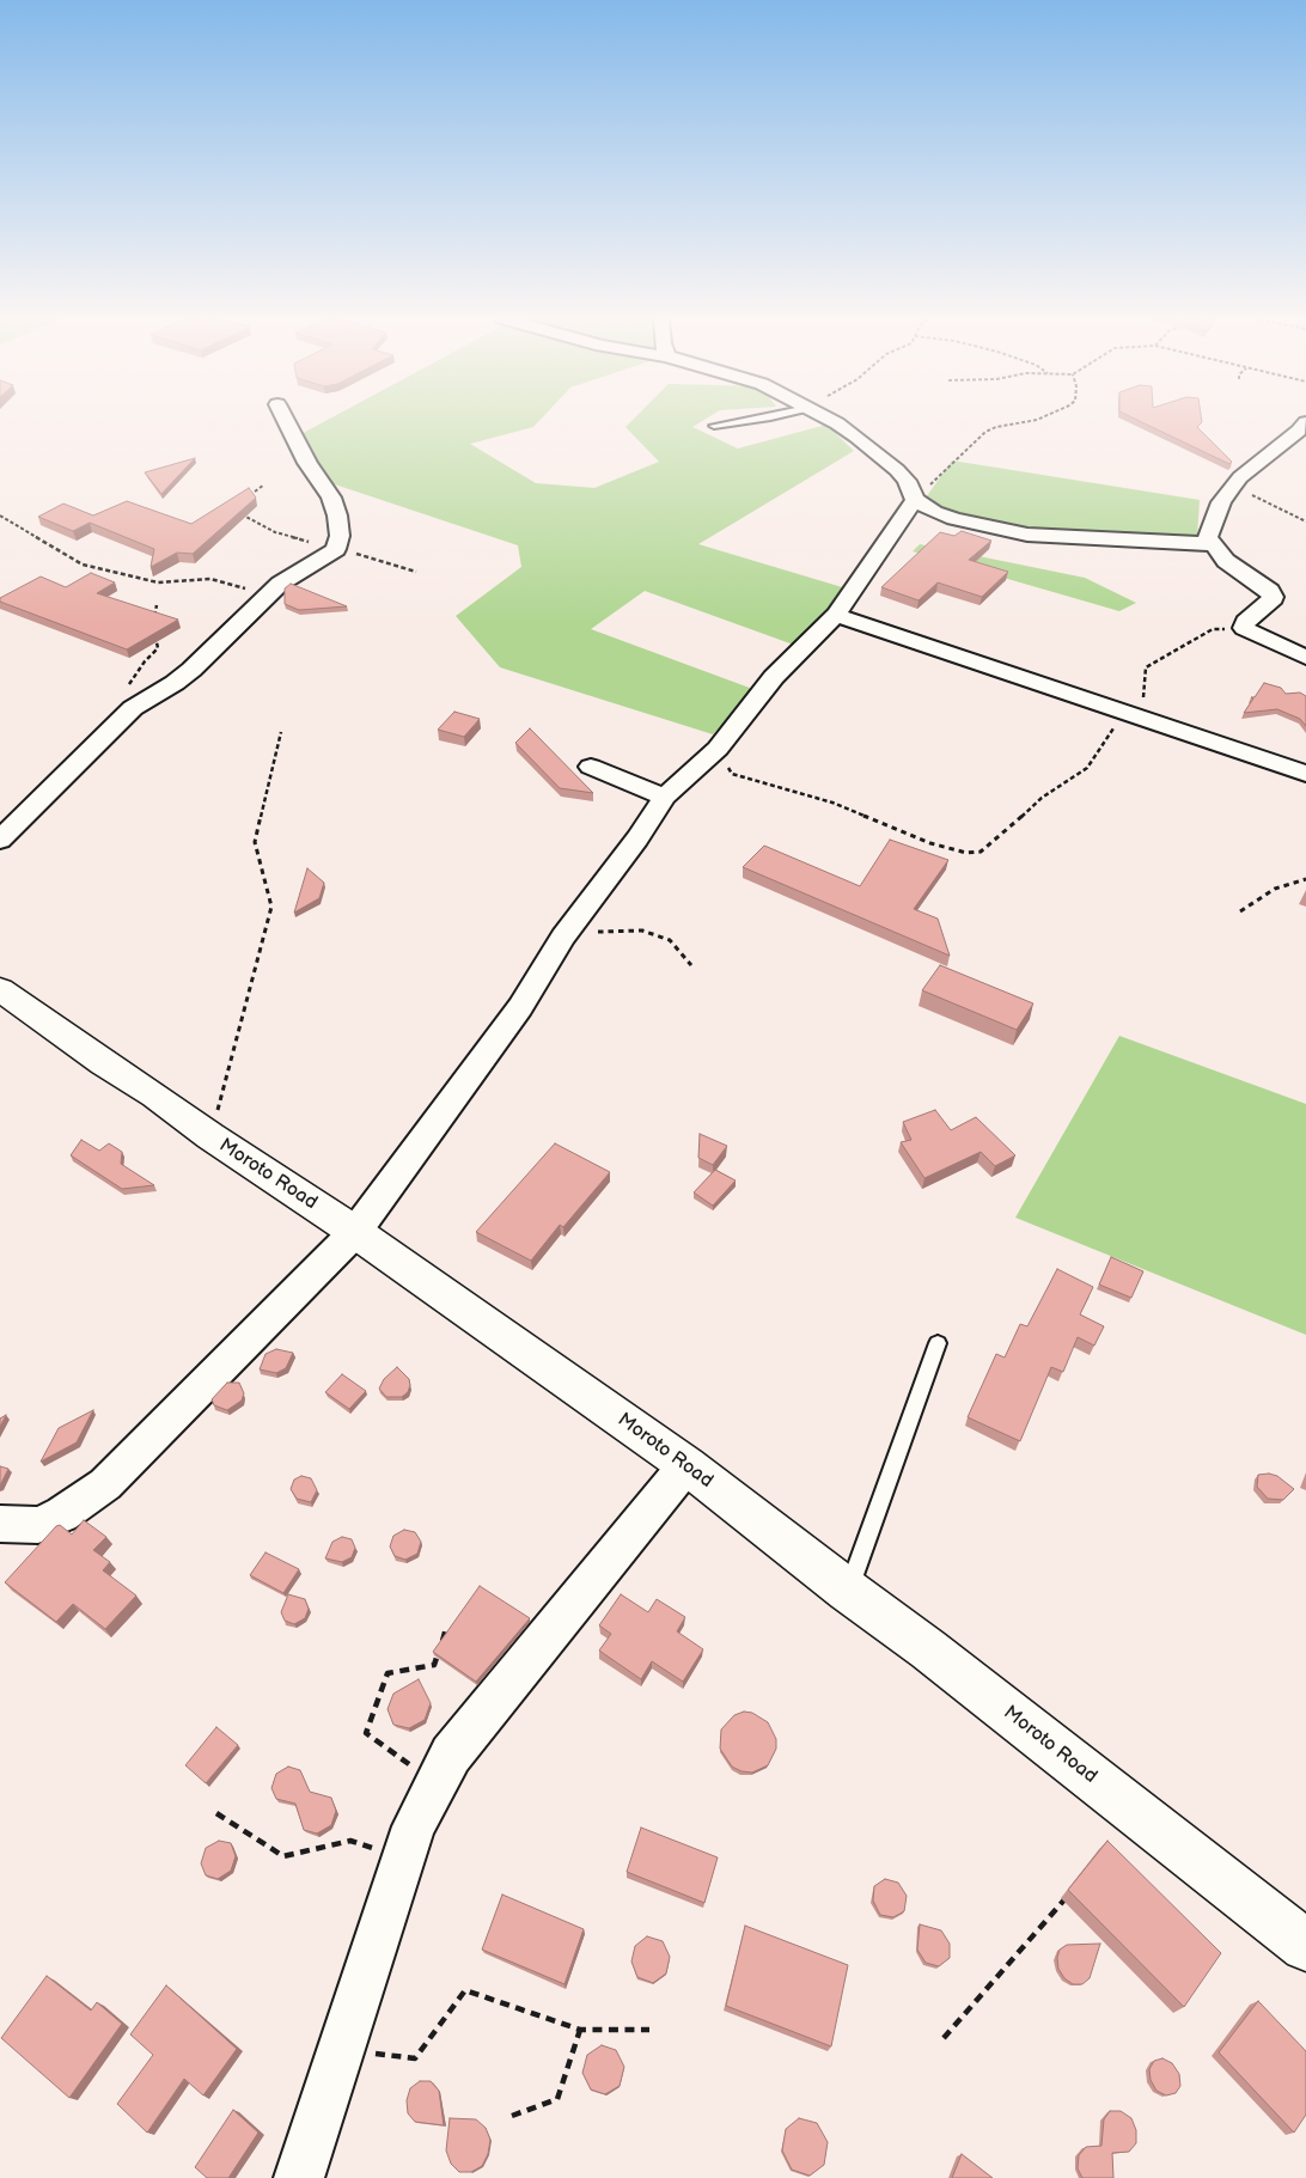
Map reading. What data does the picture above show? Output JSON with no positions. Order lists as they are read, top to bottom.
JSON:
{
  "streets": {
    "main road": ["Moroto Road"]
  }
}
